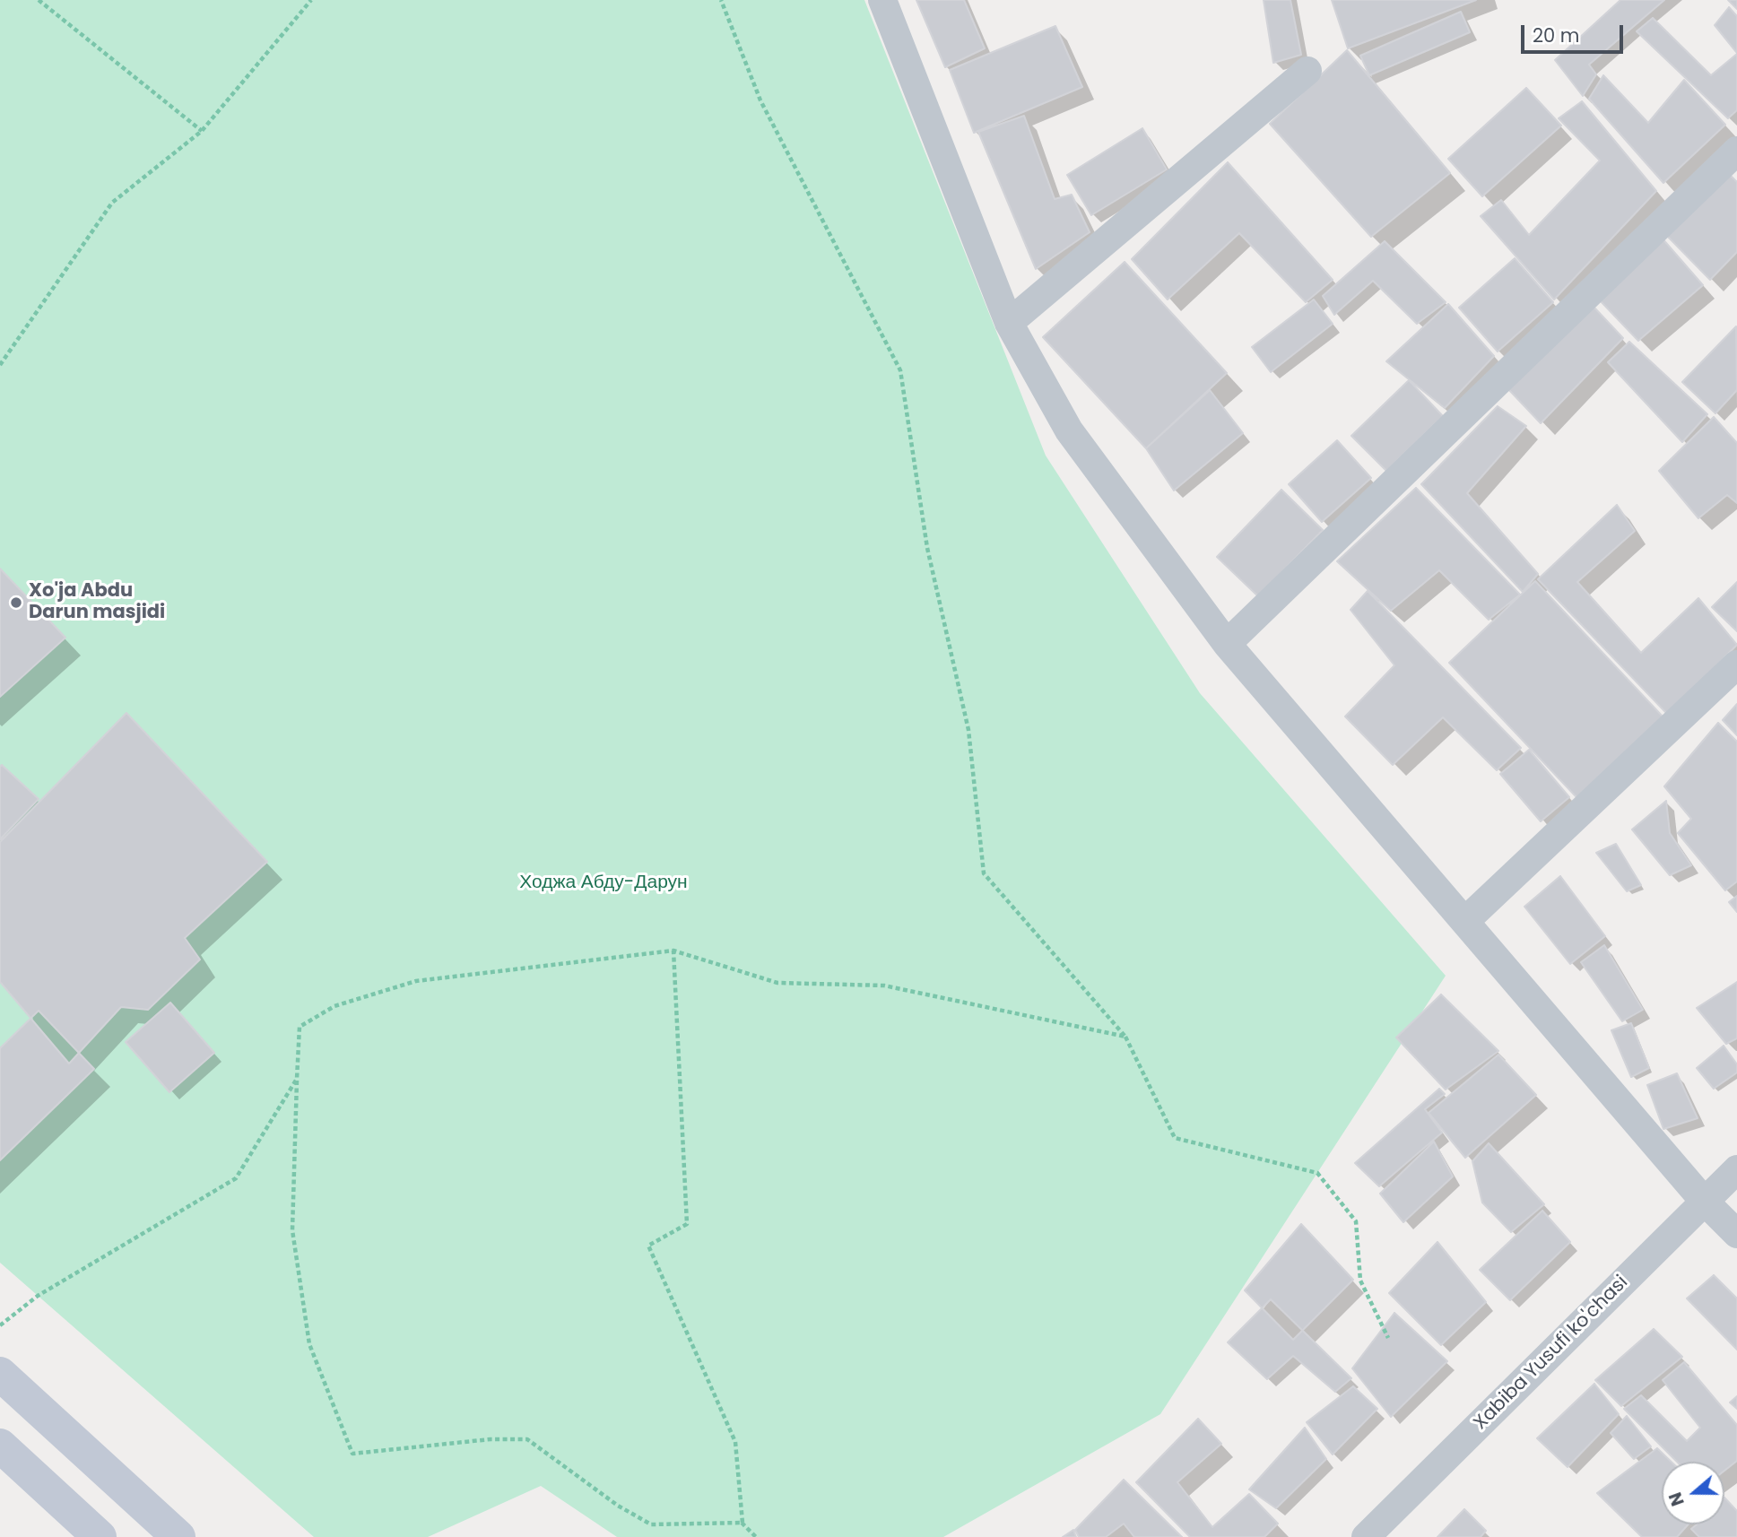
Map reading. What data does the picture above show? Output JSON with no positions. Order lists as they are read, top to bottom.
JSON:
{
  "streets": {
    "street": ["Xabiba Yusufi ko'chasi"]
  },
  "parks": ["Ходжа Абду-Дарун"],
  "places": ["Xo'ja Abdu Darun masjidi"],
  "scale_bar": "20 m",
  "north": "left"
}
